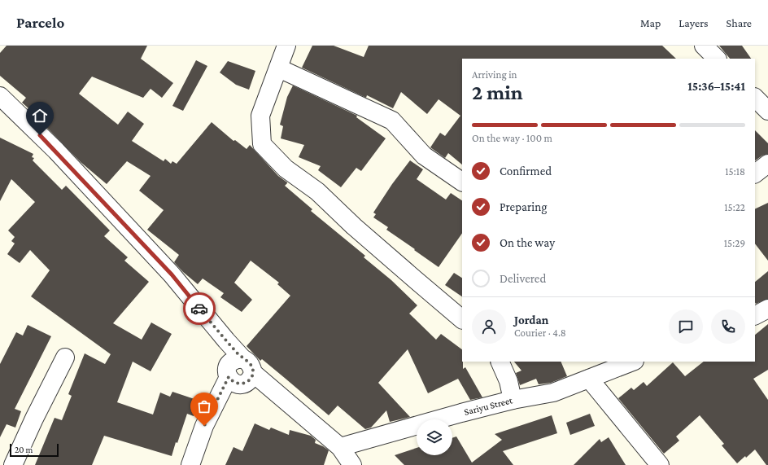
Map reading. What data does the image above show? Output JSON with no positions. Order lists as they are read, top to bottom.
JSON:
{
  "streets": {
    "street": ["Sariyu Street"]
  },
  "scale_bar": "20 m",
  "page": {
    "header": "Parcelo",
    "nav": ["Map", "Layers", "Share"],
    "heading": ["2 min", "Arriving in", "15:36–15:41"],
    "panel": ["Jordan", "Courier · 4.8"],
    "bar": "On the way · 100 m",
    "list": [
      ["Confirmed", "15:18"],
      ["Preparing", "15:22"],
      ["On the way", "15:29"],
      "Delivered"
    ],
    "scale": "20 m"
  }
}
